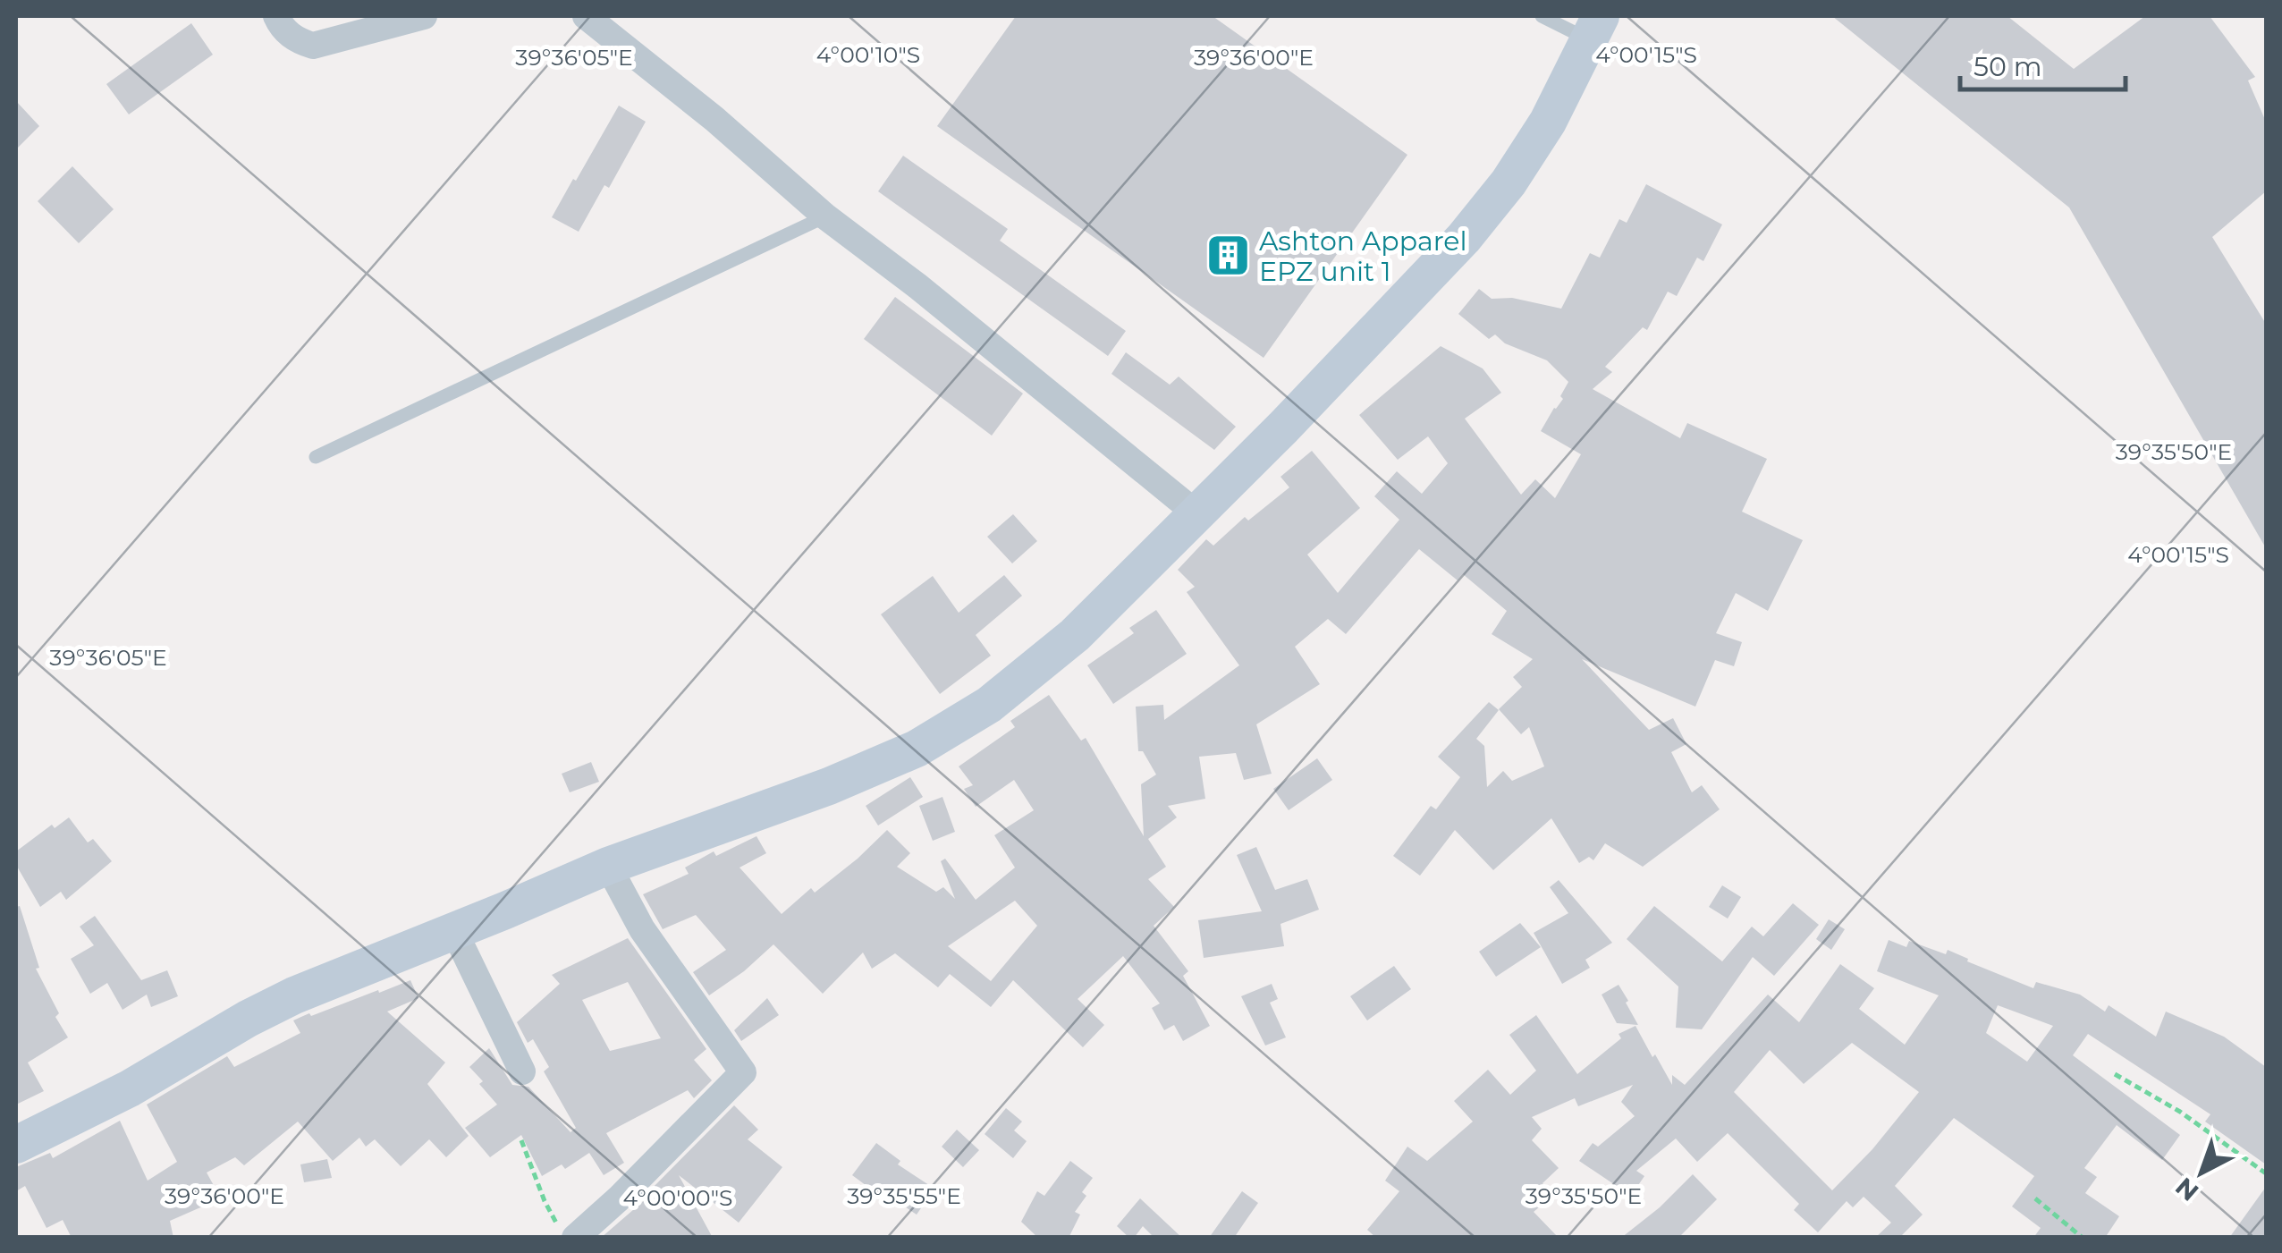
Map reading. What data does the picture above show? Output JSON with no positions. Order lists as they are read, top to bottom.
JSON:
{
  "places": {
    "building": ["Ashton Apparel EPZ unit 1"]
  },
  "scale_bar": "50 m",
  "north": "bottom left",
  "coordinates": [
    "4°00'10\"S",
    "4°00'15\"S",
    "39°36'05\"E",
    "39°36'00\"E",
    "39°35'50\"E",
    "39°35'55\"E",
    "4°00'00\"S"
  ]
}
